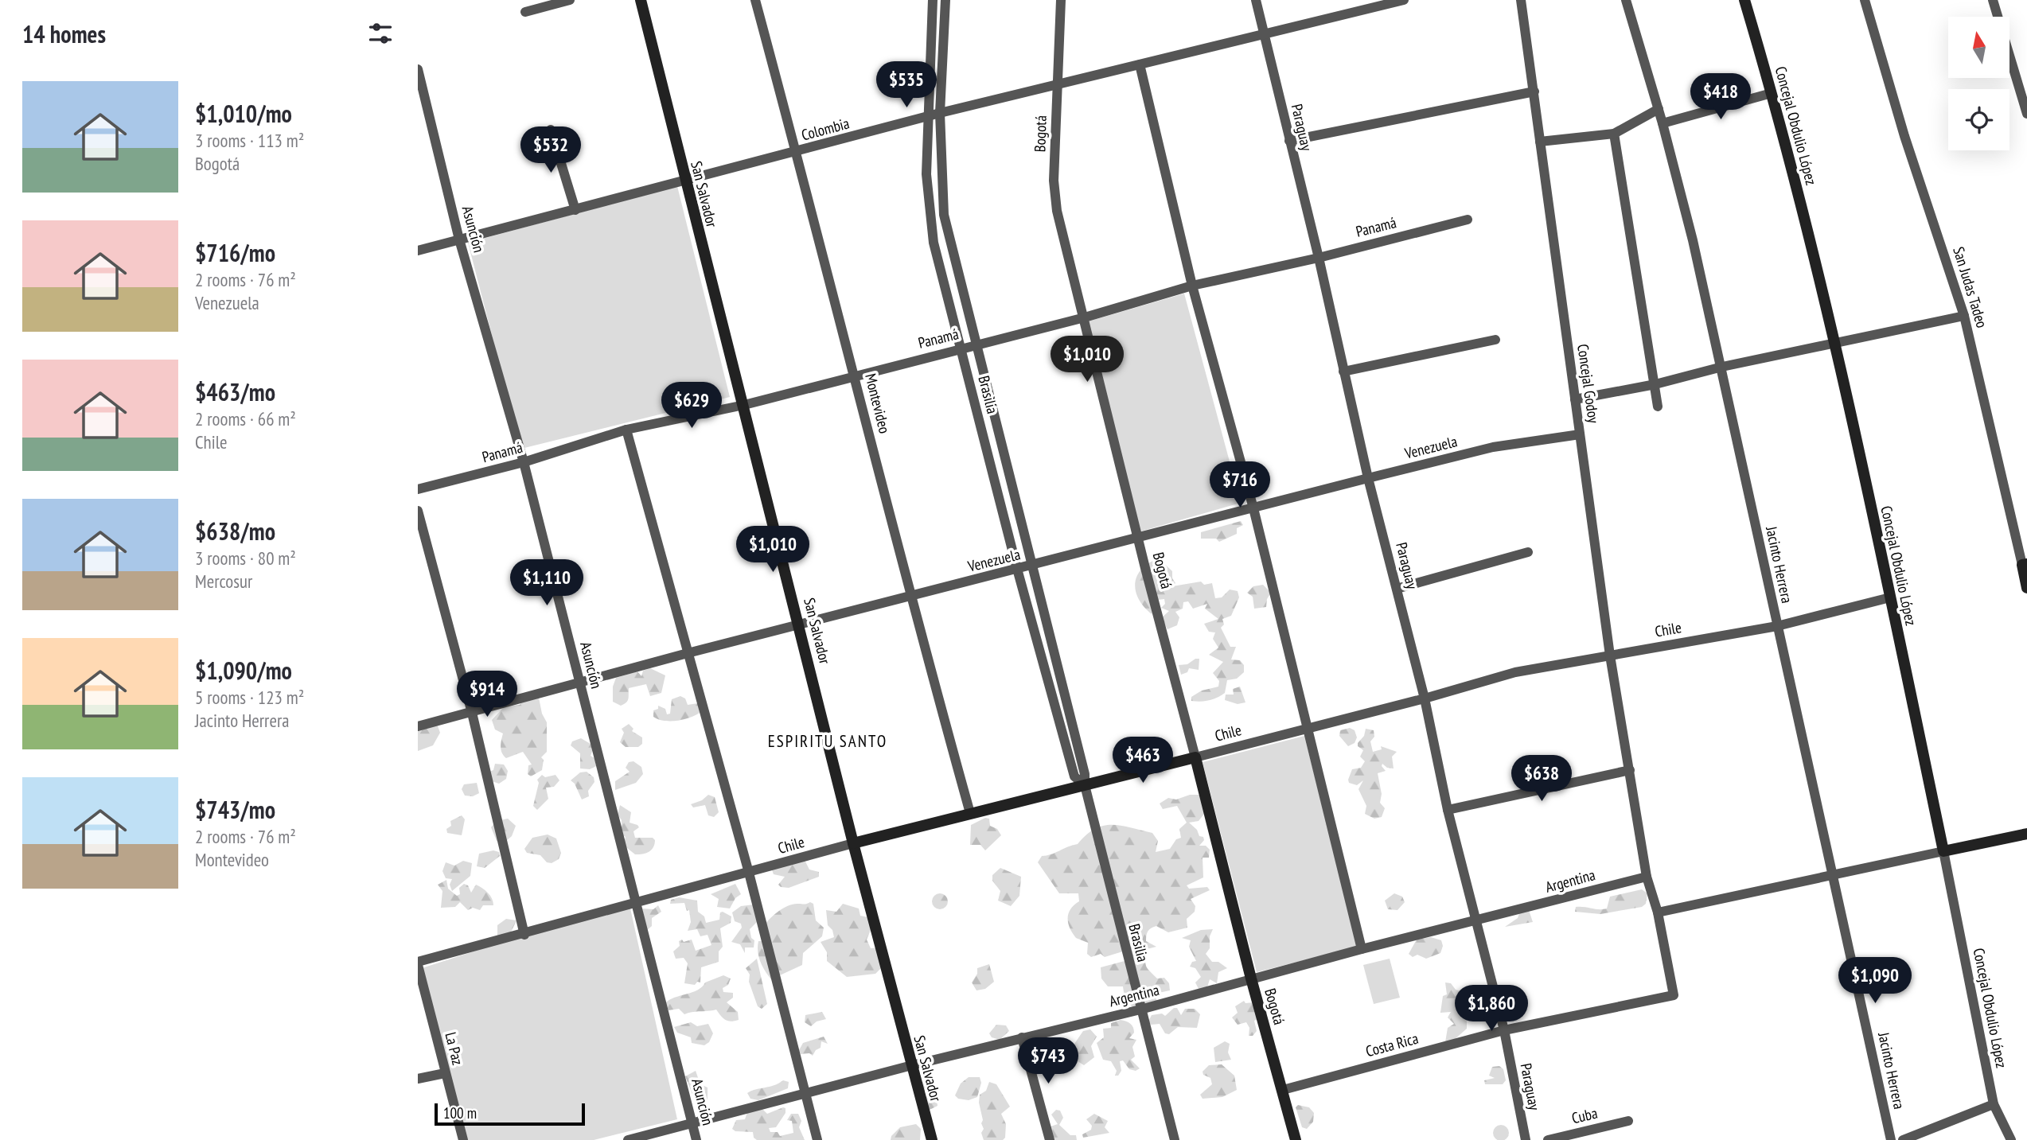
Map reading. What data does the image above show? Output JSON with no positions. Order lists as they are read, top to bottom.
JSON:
{
  "streets": {
    "street": [
      "Concejal Obdulio López",
      "Paraguay",
      "Colombia",
      "Bogotá",
      "San Salvador",
      "Panamá",
      "Asunción",
      "San Judas Tadeo",
      "Concejal Godoy",
      "Brasilia",
      "Montevideo",
      "Venezuela",
      "Jacinto Herrera",
      "Chile",
      "Argentina",
      "Costa Rica",
      "La Paz",
      "Cuba"
    ]
  },
  "crossings": [
    ["Concejal Obdulio López", "Chile"],
    ["Paraguay", "Colombia"],
    ["Paraguay", "Panamá"],
    ["Paraguay", "Venezuela"],
    ["Paraguay", "Chile"],
    ["Paraguay", "Argentina"],
    ["Paraguay", "Costa Rica"],
    ["Colombia", "Bogotá"],
    ["Colombia", "San Salvador"],
    ["Colombia", "Asunción"],
    ["Colombia", "Brasilia"],
    ["Colombia", "Montevideo"],
    ["Bogotá", "Panamá"],
    ["Bogotá", "Venezuela"],
    ["Bogotá", "Chile"],
    ["Bogotá", "Argentina"],
    ["Bogotá", "Costa Rica"],
    ["San Salvador", "Panamá"],
    ["San Salvador", "Venezuela"],
    ["San Salvador", "Chile"],
    ["San Salvador", "Argentina"],
    ["Panamá", "Asunción"],
    ["Panamá", "Brasilia"],
    ["Panamá", "Montevideo"],
    ["Asunción", "Venezuela"],
    ["Asunción", "Chile"],
    ["Asunción", "Argentina"],
    ["Concejal Godoy", "Venezuela"],
    ["Concejal Godoy", "Chile"],
    ["Concejal Godoy", "Argentina"],
    ["Concejal Godoy", "Costa Rica"],
    ["Brasilia", "Venezuela"],
    ["Brasilia", "Chile"],
    ["Brasilia", "Argentina"],
    ["Montevideo", "Venezuela"],
    ["Montevideo", "Chile"],
    ["Jacinto Herrera", "Chile"],
    ["Chile", "La Paz"]
  ],
  "districts": ["ESPIRITU SANTO"],
  "scale_bar": "100 m",
  "north": "top",
  "page": {
    "heading": "14 homes",
    "price": [
      "$535",
      "$418",
      "$532",
      "$1,010",
      "$629",
      "$716",
      "$1,010",
      "$1,110",
      "$914",
      "$463",
      "$638",
      "$1,090",
      "$1,860",
      "$743"
    ],
    "list": [
      {
        "name": "$1,010/mo",
        "note": "3 rooms · 113 m² · Bogotá"
      },
      {
        "name": "$716/mo",
        "note": "2 rooms · 76 m² · Venezuela"
      },
      {
        "name": "$463/mo",
        "note": "2 rooms · 66 m² · Chile"
      },
      {
        "name": "$638/mo",
        "note": "3 rooms · 80 m² · Mercosur"
      },
      {
        "name": "$1,090/mo",
        "note": "5 rooms · 123 m² · Jacinto Herrera"
      },
      {
        "name": "$743/mo",
        "note": "2 rooms · 76 m² · Montevideo"
      }
    ],
    "scale": "100 m"
  }
}
